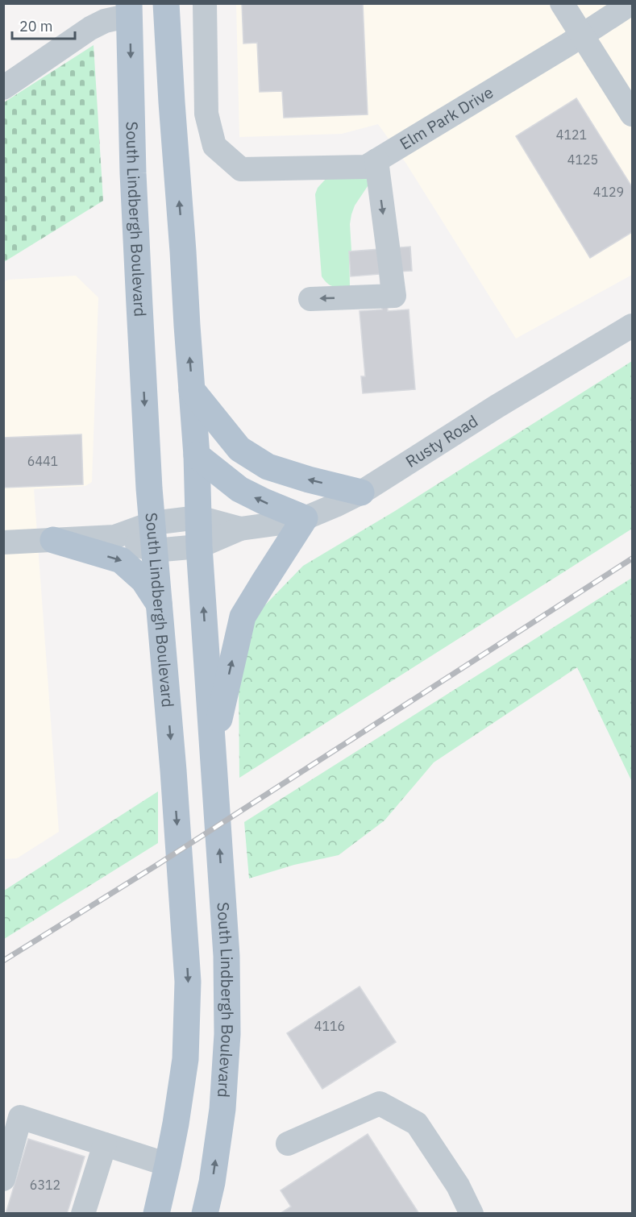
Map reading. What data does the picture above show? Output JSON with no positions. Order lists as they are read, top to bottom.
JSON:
{
  "streets": {
    "main road": ["South Lindbergh Boulevard"],
    "lane": ["Elm Park Drive", "Rusty Road"]
  },
  "crossings": [
    ["South Lindbergh Boulevard", "Rusty Road"]
  ],
  "house_numbers": [
    "4121",
    "4125",
    "4129",
    "6441",
    "4116",
    "6312"
  ],
  "scale_bar": "20 m"
}
